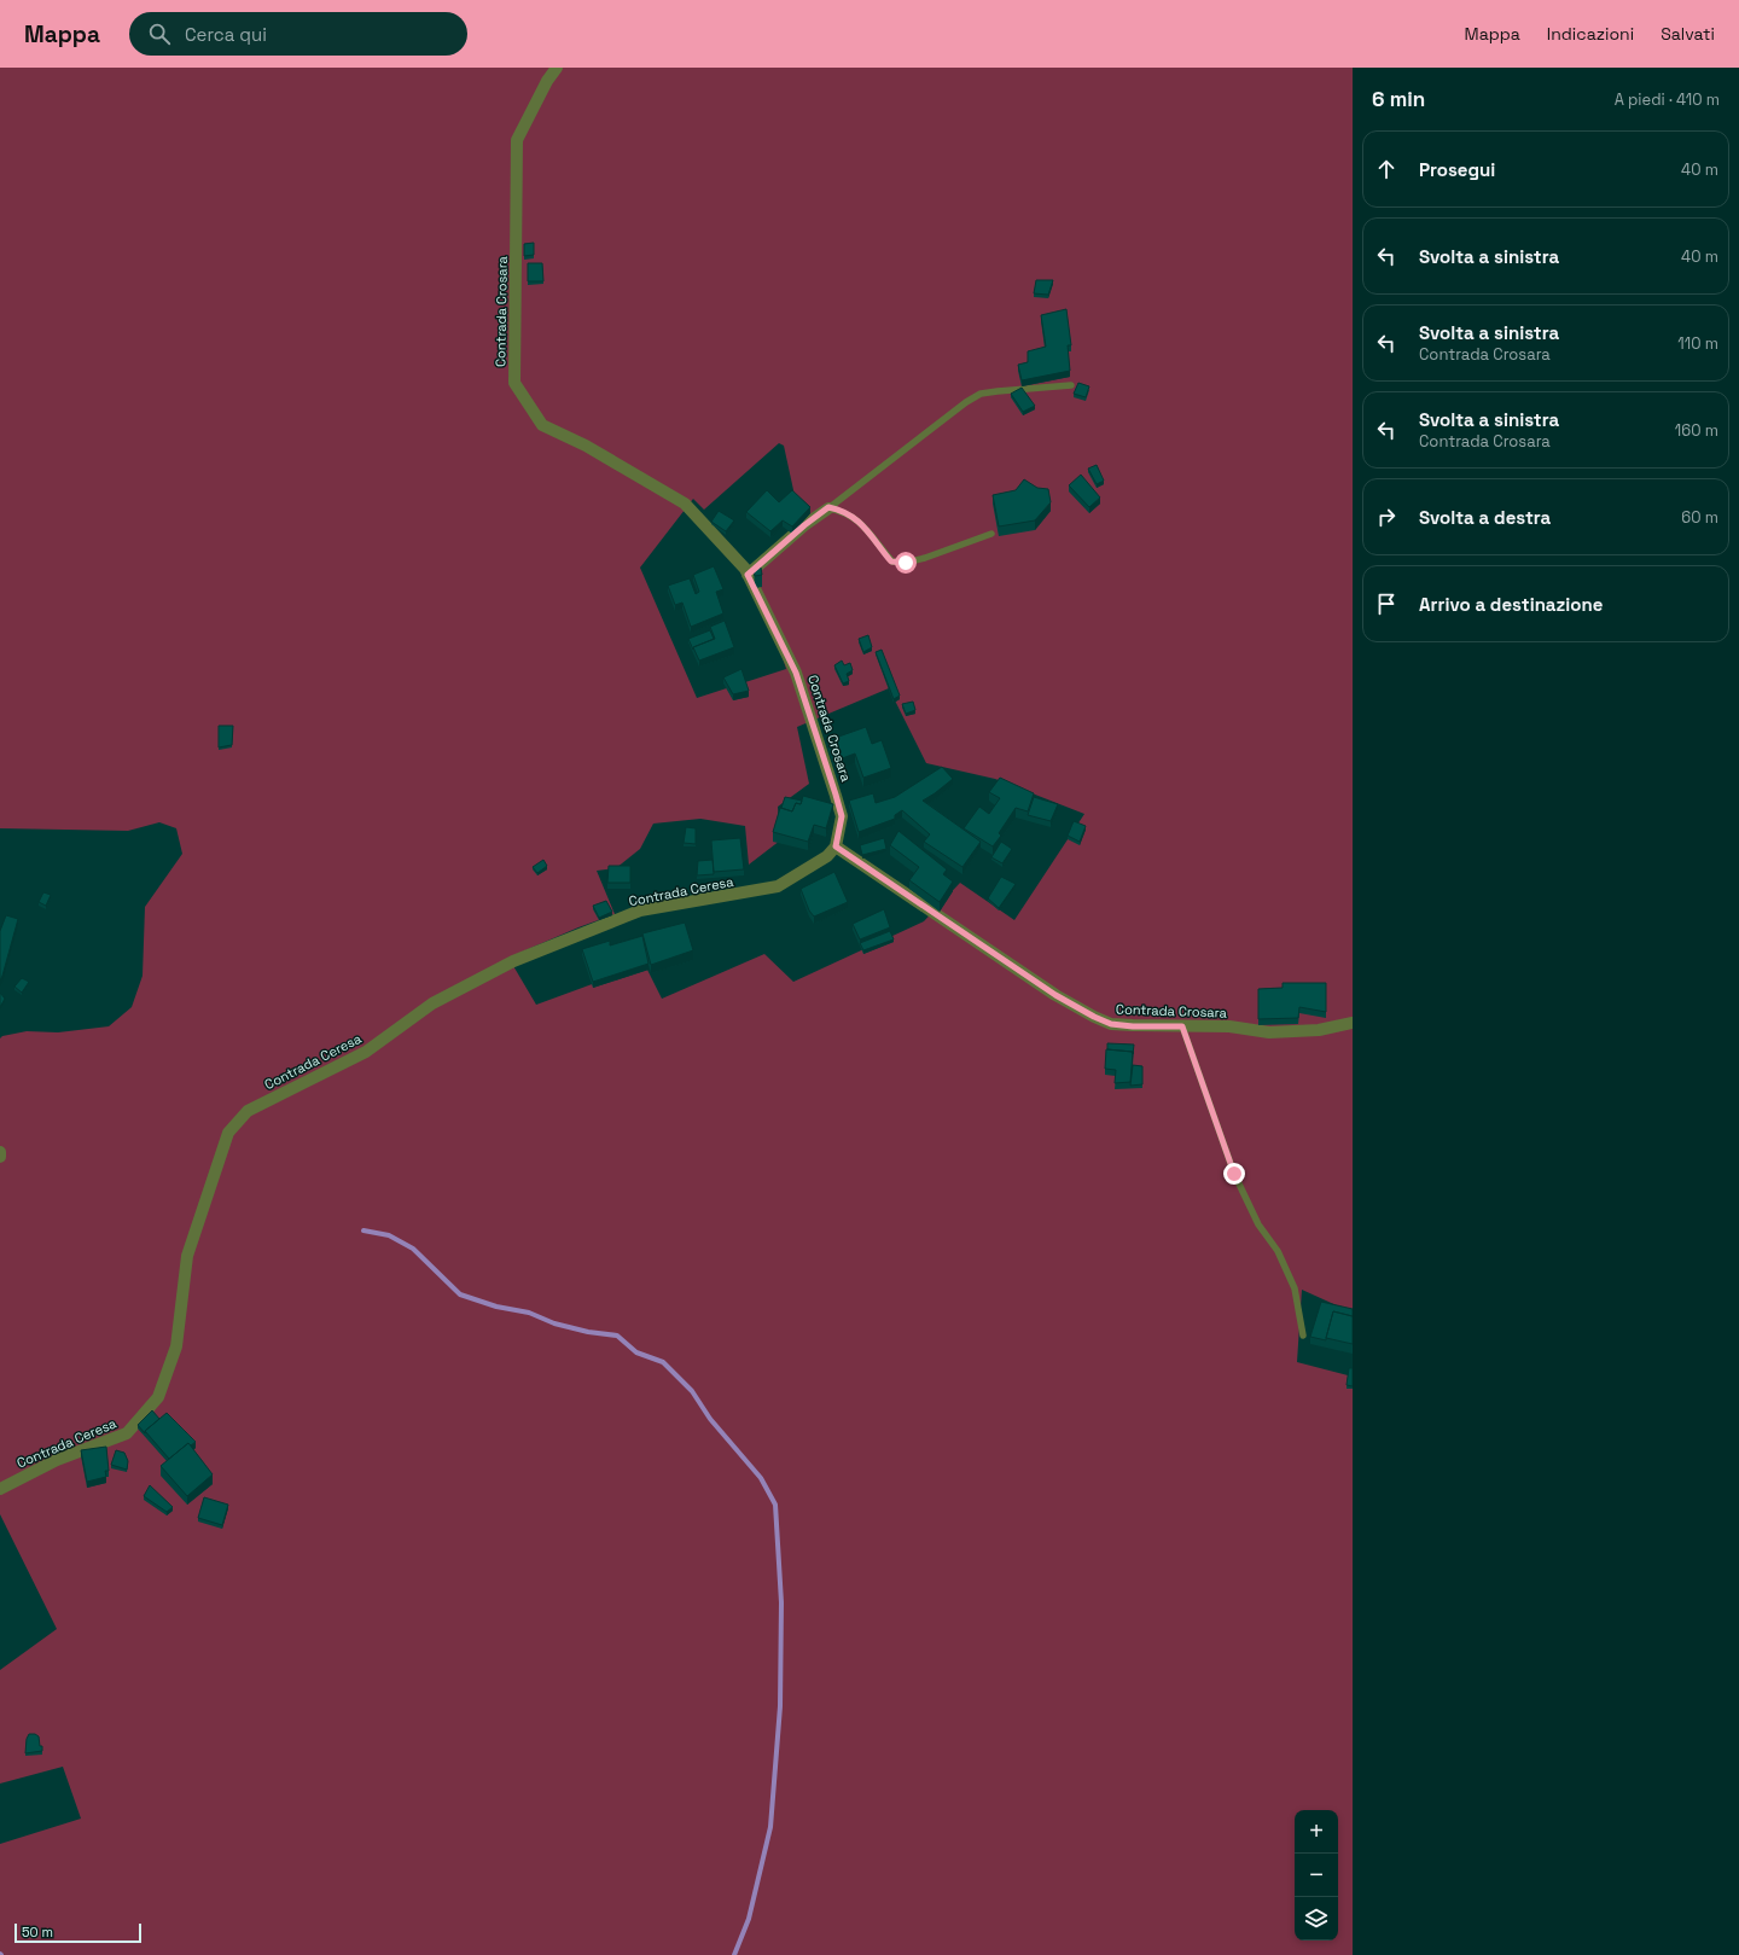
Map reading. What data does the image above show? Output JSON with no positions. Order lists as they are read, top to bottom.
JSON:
{
  "streets": {
    "street": ["Contrada Crosara", "Contrada Ceresa"]
  },
  "crossings": [
    ["Contrada Crosara", "Contrada Ceresa"]
  ],
  "scale_bar": "50 m",
  "page": {
    "header": "Mappa",
    "search": "Cerca qui",
    "nav": ["Mappa", "Indicazioni", "Salvati"],
    "heading": ["6 min", "A piedi · 410 m"],
    "list": [
      ["Prosegui", "40 m"],
      ["Svolta a sinistra", "40 m"],
      ["Svolta a sinistra", "Contrada Crosara", "110 m"],
      ["Svolta a sinistra", "Contrada Crosara", "160 m"],
      ["Svolta a destra", "60 m"],
      "Arrivo a destinazione"
    ],
    "map_buttons": ["+", "−"],
    "scale": "50 m"
  }
}
